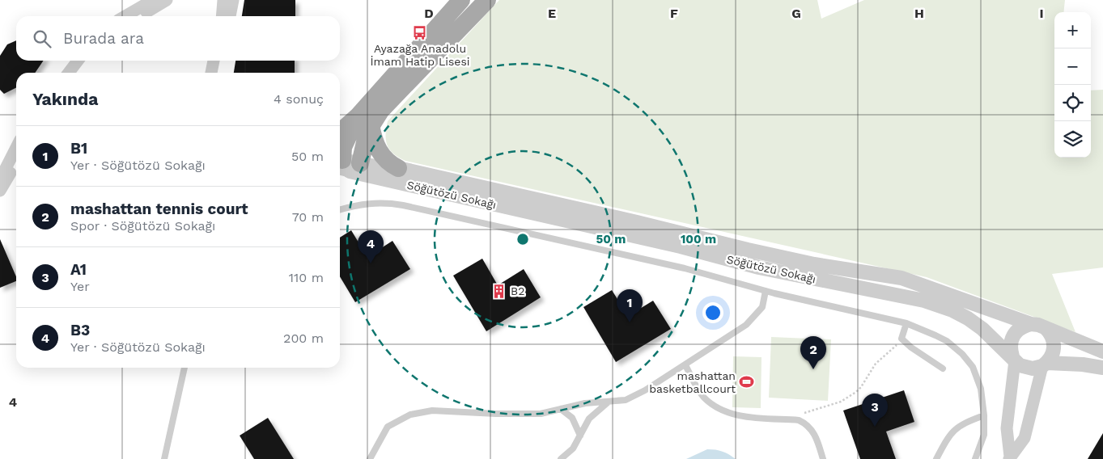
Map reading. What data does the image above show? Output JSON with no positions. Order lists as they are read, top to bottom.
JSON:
{
  "streets": {
    "street": ["Söğütözü Sokağı"]
  },
  "places": {
    "bus stop": ["Ayazağa Anadolu İmam Hatip Lisesi"],
    "building": ["B2"],
    "sports": ["mashattan basketballcourt"]
  },
  "page": {
    "map_buttons": ["+", "−"],
    "search": "Burada ara",
    "heading": ["Yakında", "4 sonuç"],
    "list": [
      {
        "mark": "1",
        "name": "B1",
        "note": "Yer · Söğütözü Sokağı",
        "value": "50 m"
      },
      {
        "mark": "2",
        "name": "mashattan tennis court",
        "note": "Spor · Söğütözü Sokağı",
        "value": "70 m"
      },
      {
        "mark": "3",
        "name": "A1",
        "note": "Yer",
        "value": "110 m"
      },
      {
        "mark": "4",
        "name": "B3",
        "note": "Yer · Söğütözü Sokağı",
        "value": "200 m"
      }
    ],
    "pins": [
      "4",
      "1",
      "2",
      "3"
    ]
  },
  "grid": {
    "columns": [
      "D",
      "E",
      "F",
      "G",
      "H",
      "I"
    ],
    "rows": ["4"]
  },
  "rings": ["50 m", "100 m"]
}
